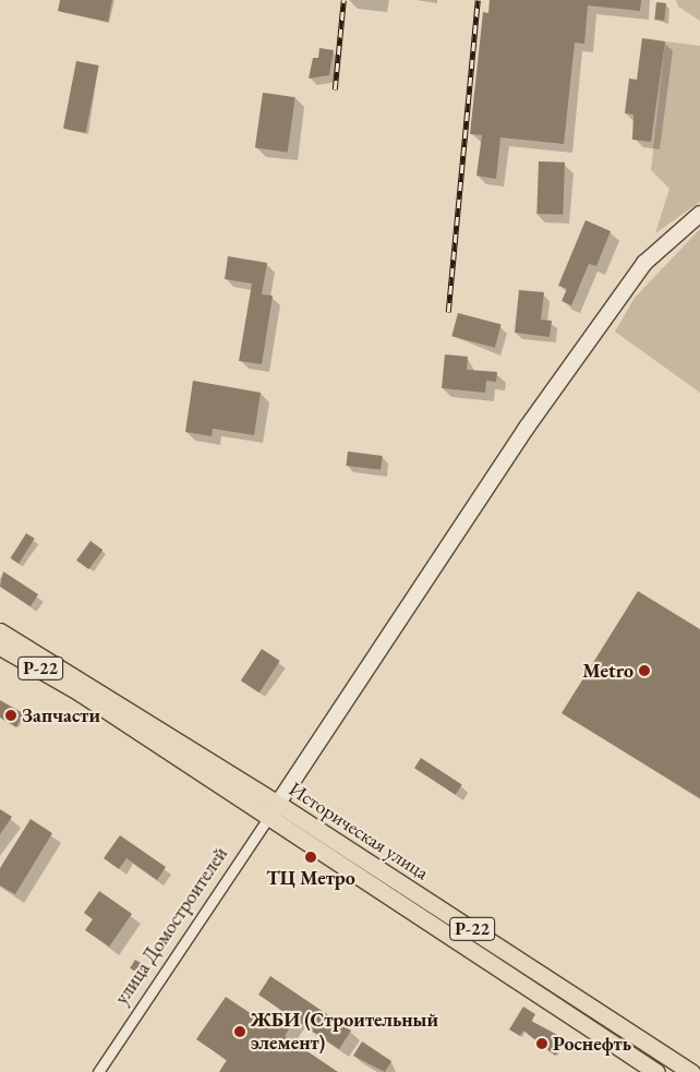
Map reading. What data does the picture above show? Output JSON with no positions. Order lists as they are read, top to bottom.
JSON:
{
  "streets": {
    "highway": ["Р-22", "Историческая улица"],
    "main road": ["улица Домостроителей"]
  },
  "crossings": [
    ["Историческая улица", "улица Домостроителей"]
  ],
  "places": [
    "Metro",
    "Запчасти",
    "ТЦ Метро",
    "ЖБИ (Строительный элемент)",
    "Роснефть"
  ]
}
